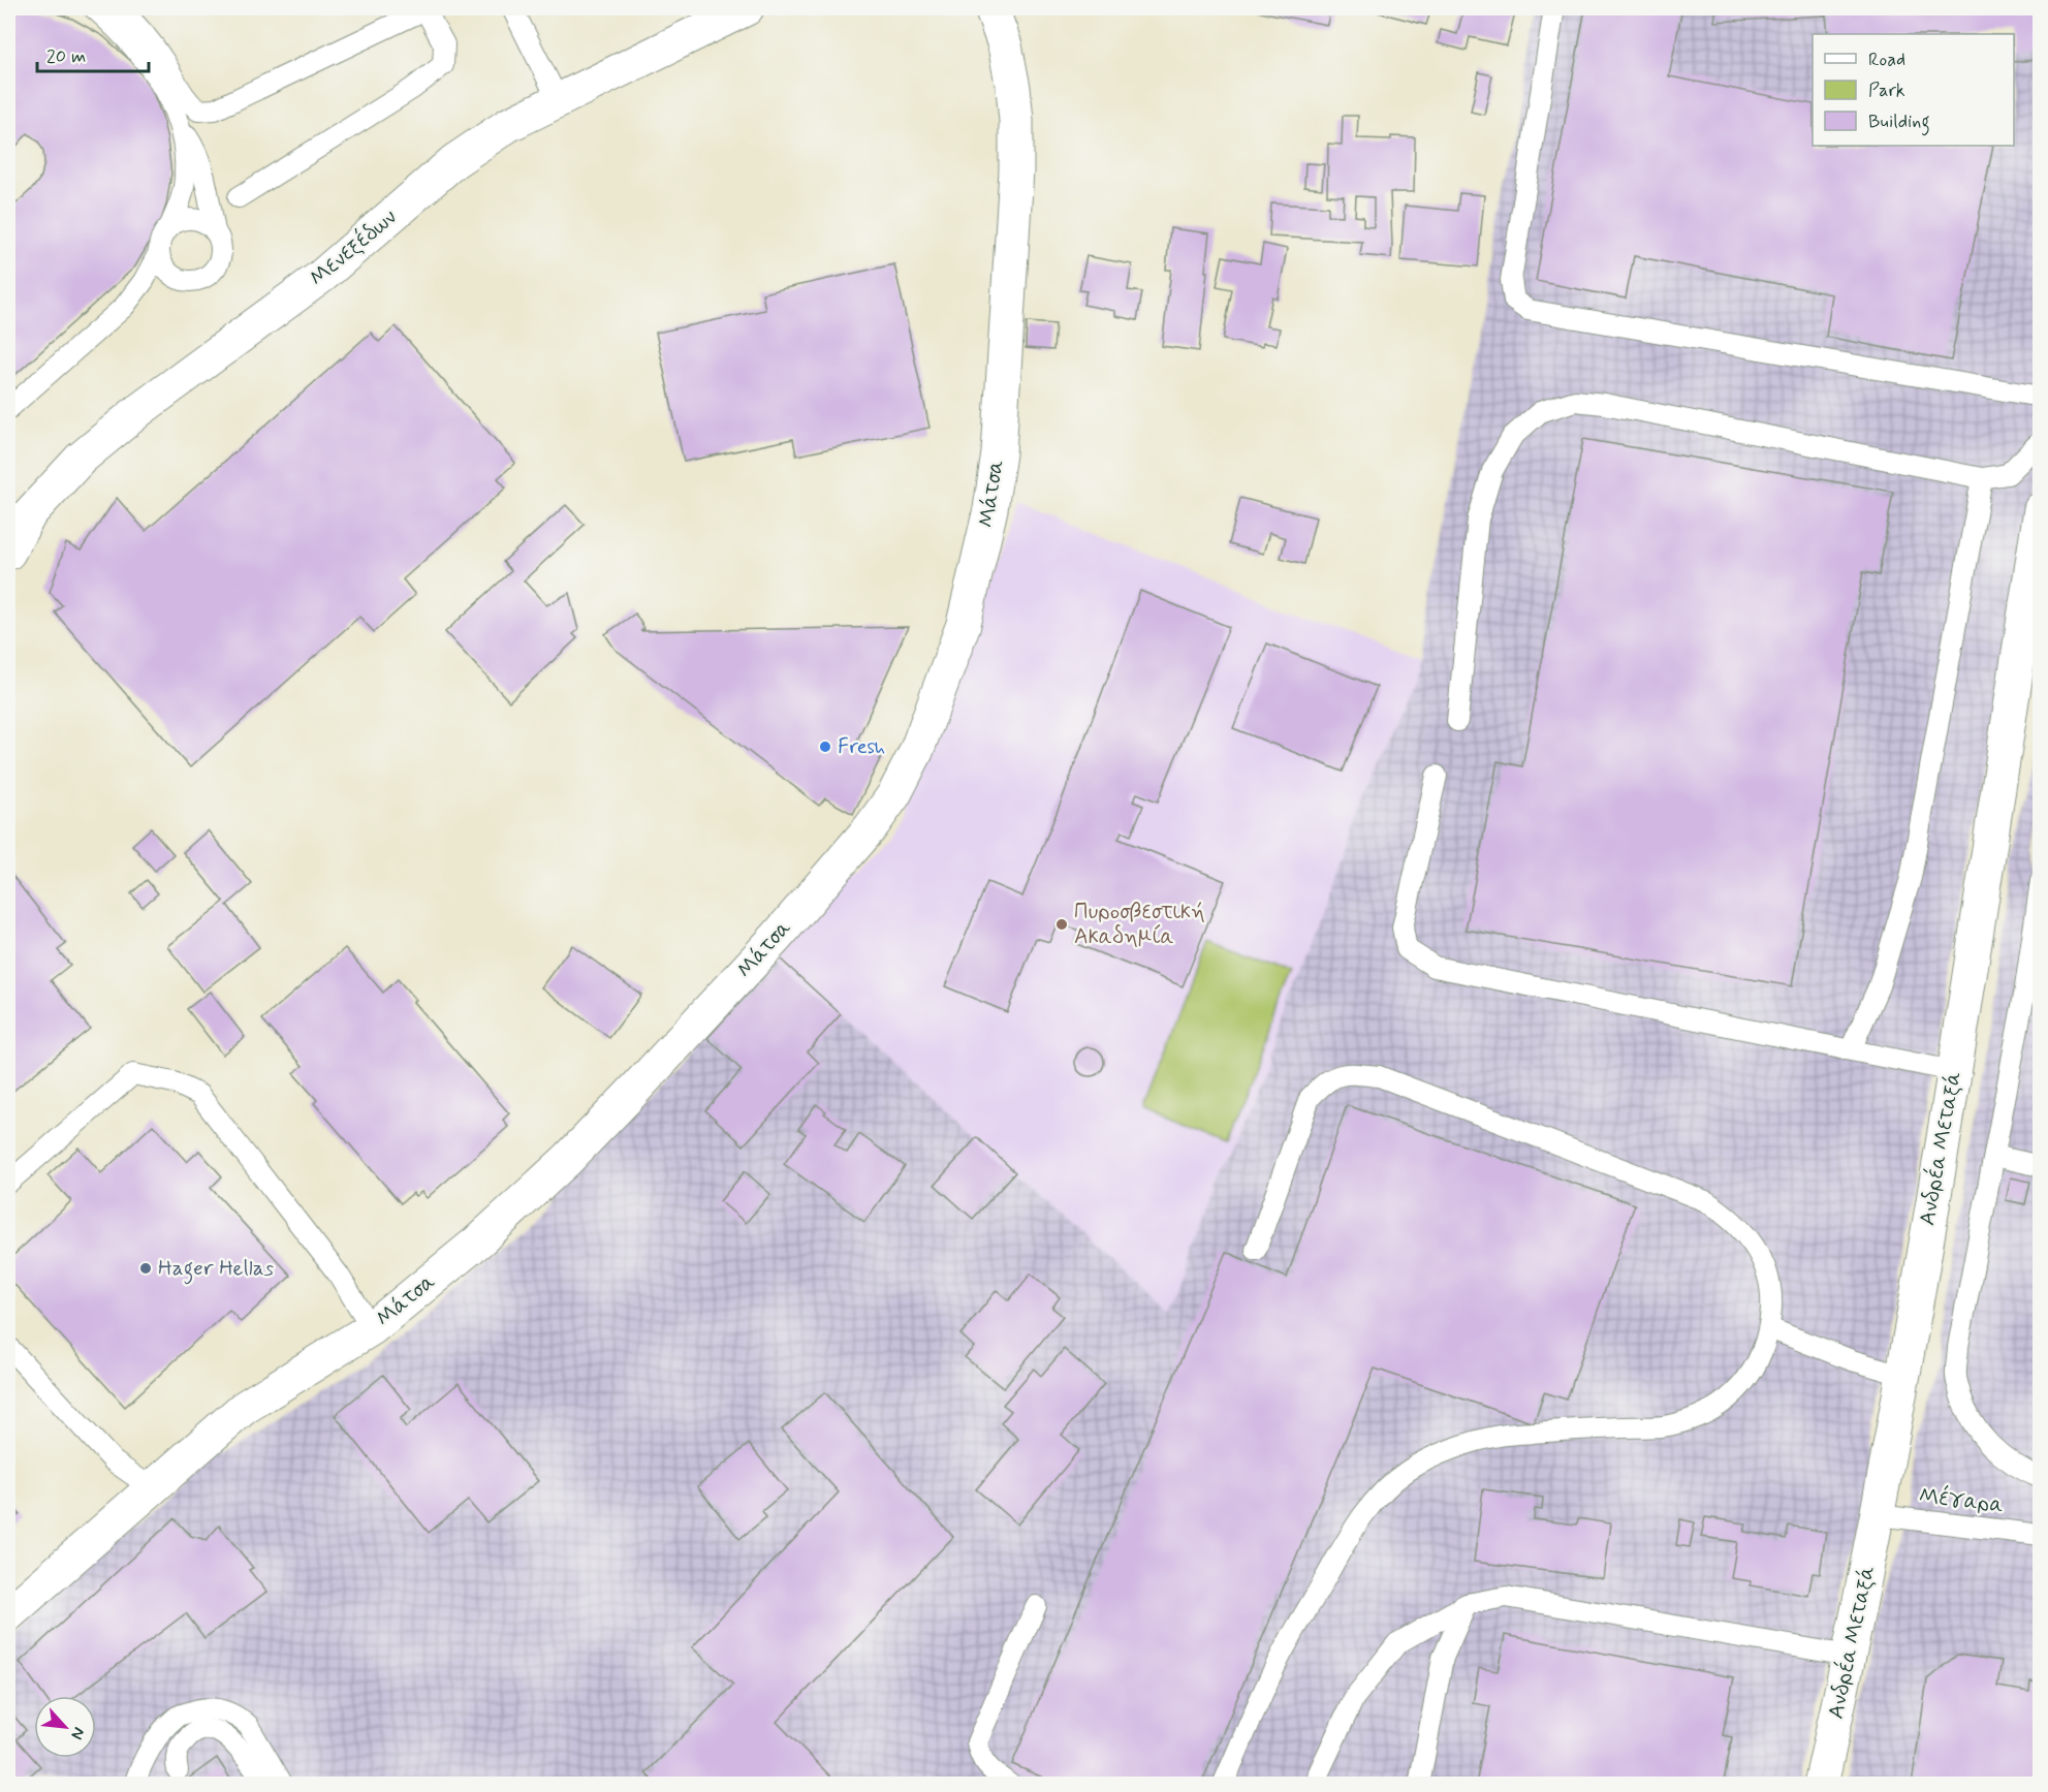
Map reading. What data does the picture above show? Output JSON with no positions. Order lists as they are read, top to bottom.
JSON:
{
  "streets": {
    "street": ["Μενεξέδων", "Μάτσα", "Ανδρέα Μεταξά"],
    "lane": ["Μέγαρα"]
  },
  "crossings": [
    ["Ανδρέα Μεταξά", "Μέγαρα"]
  ],
  "places": ["Fresh", "Πυροσβεστική Ακαδημία", "Hager Hellas"],
  "legend": ["Road", "Park", "Building"],
  "scale_bar": "20 m",
  "north": "bottom right"
}
